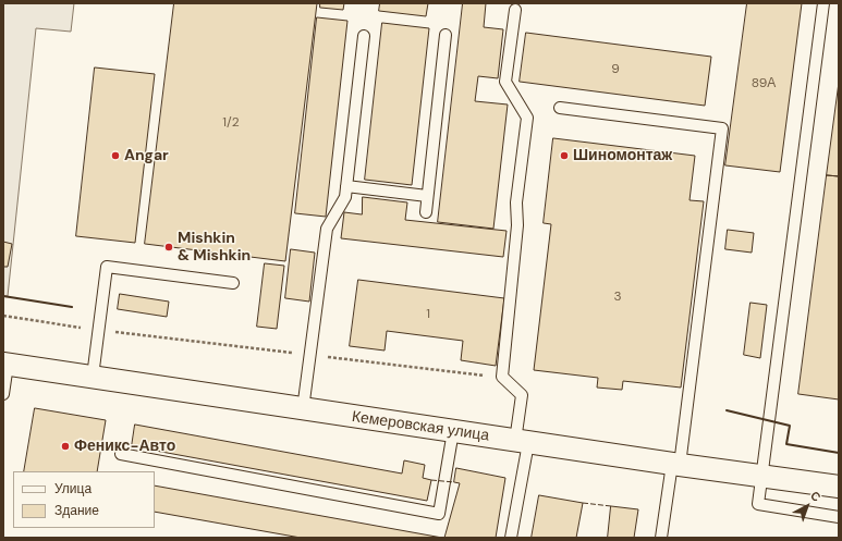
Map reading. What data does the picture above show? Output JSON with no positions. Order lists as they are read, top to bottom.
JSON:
{
  "streets": {
    "street": ["Кемеровская улица"]
  },
  "places": [
    "Angar",
    "Шиномонтаж",
    "Mishkin & Mishkin",
    "Феникс-Авто"
  ],
  "house_numbers": [
    "9",
    "89А",
    "1/2",
    "3",
    "1"
  ],
  "legend": ["Улица", "Здание"],
  "north": "top right"
}
